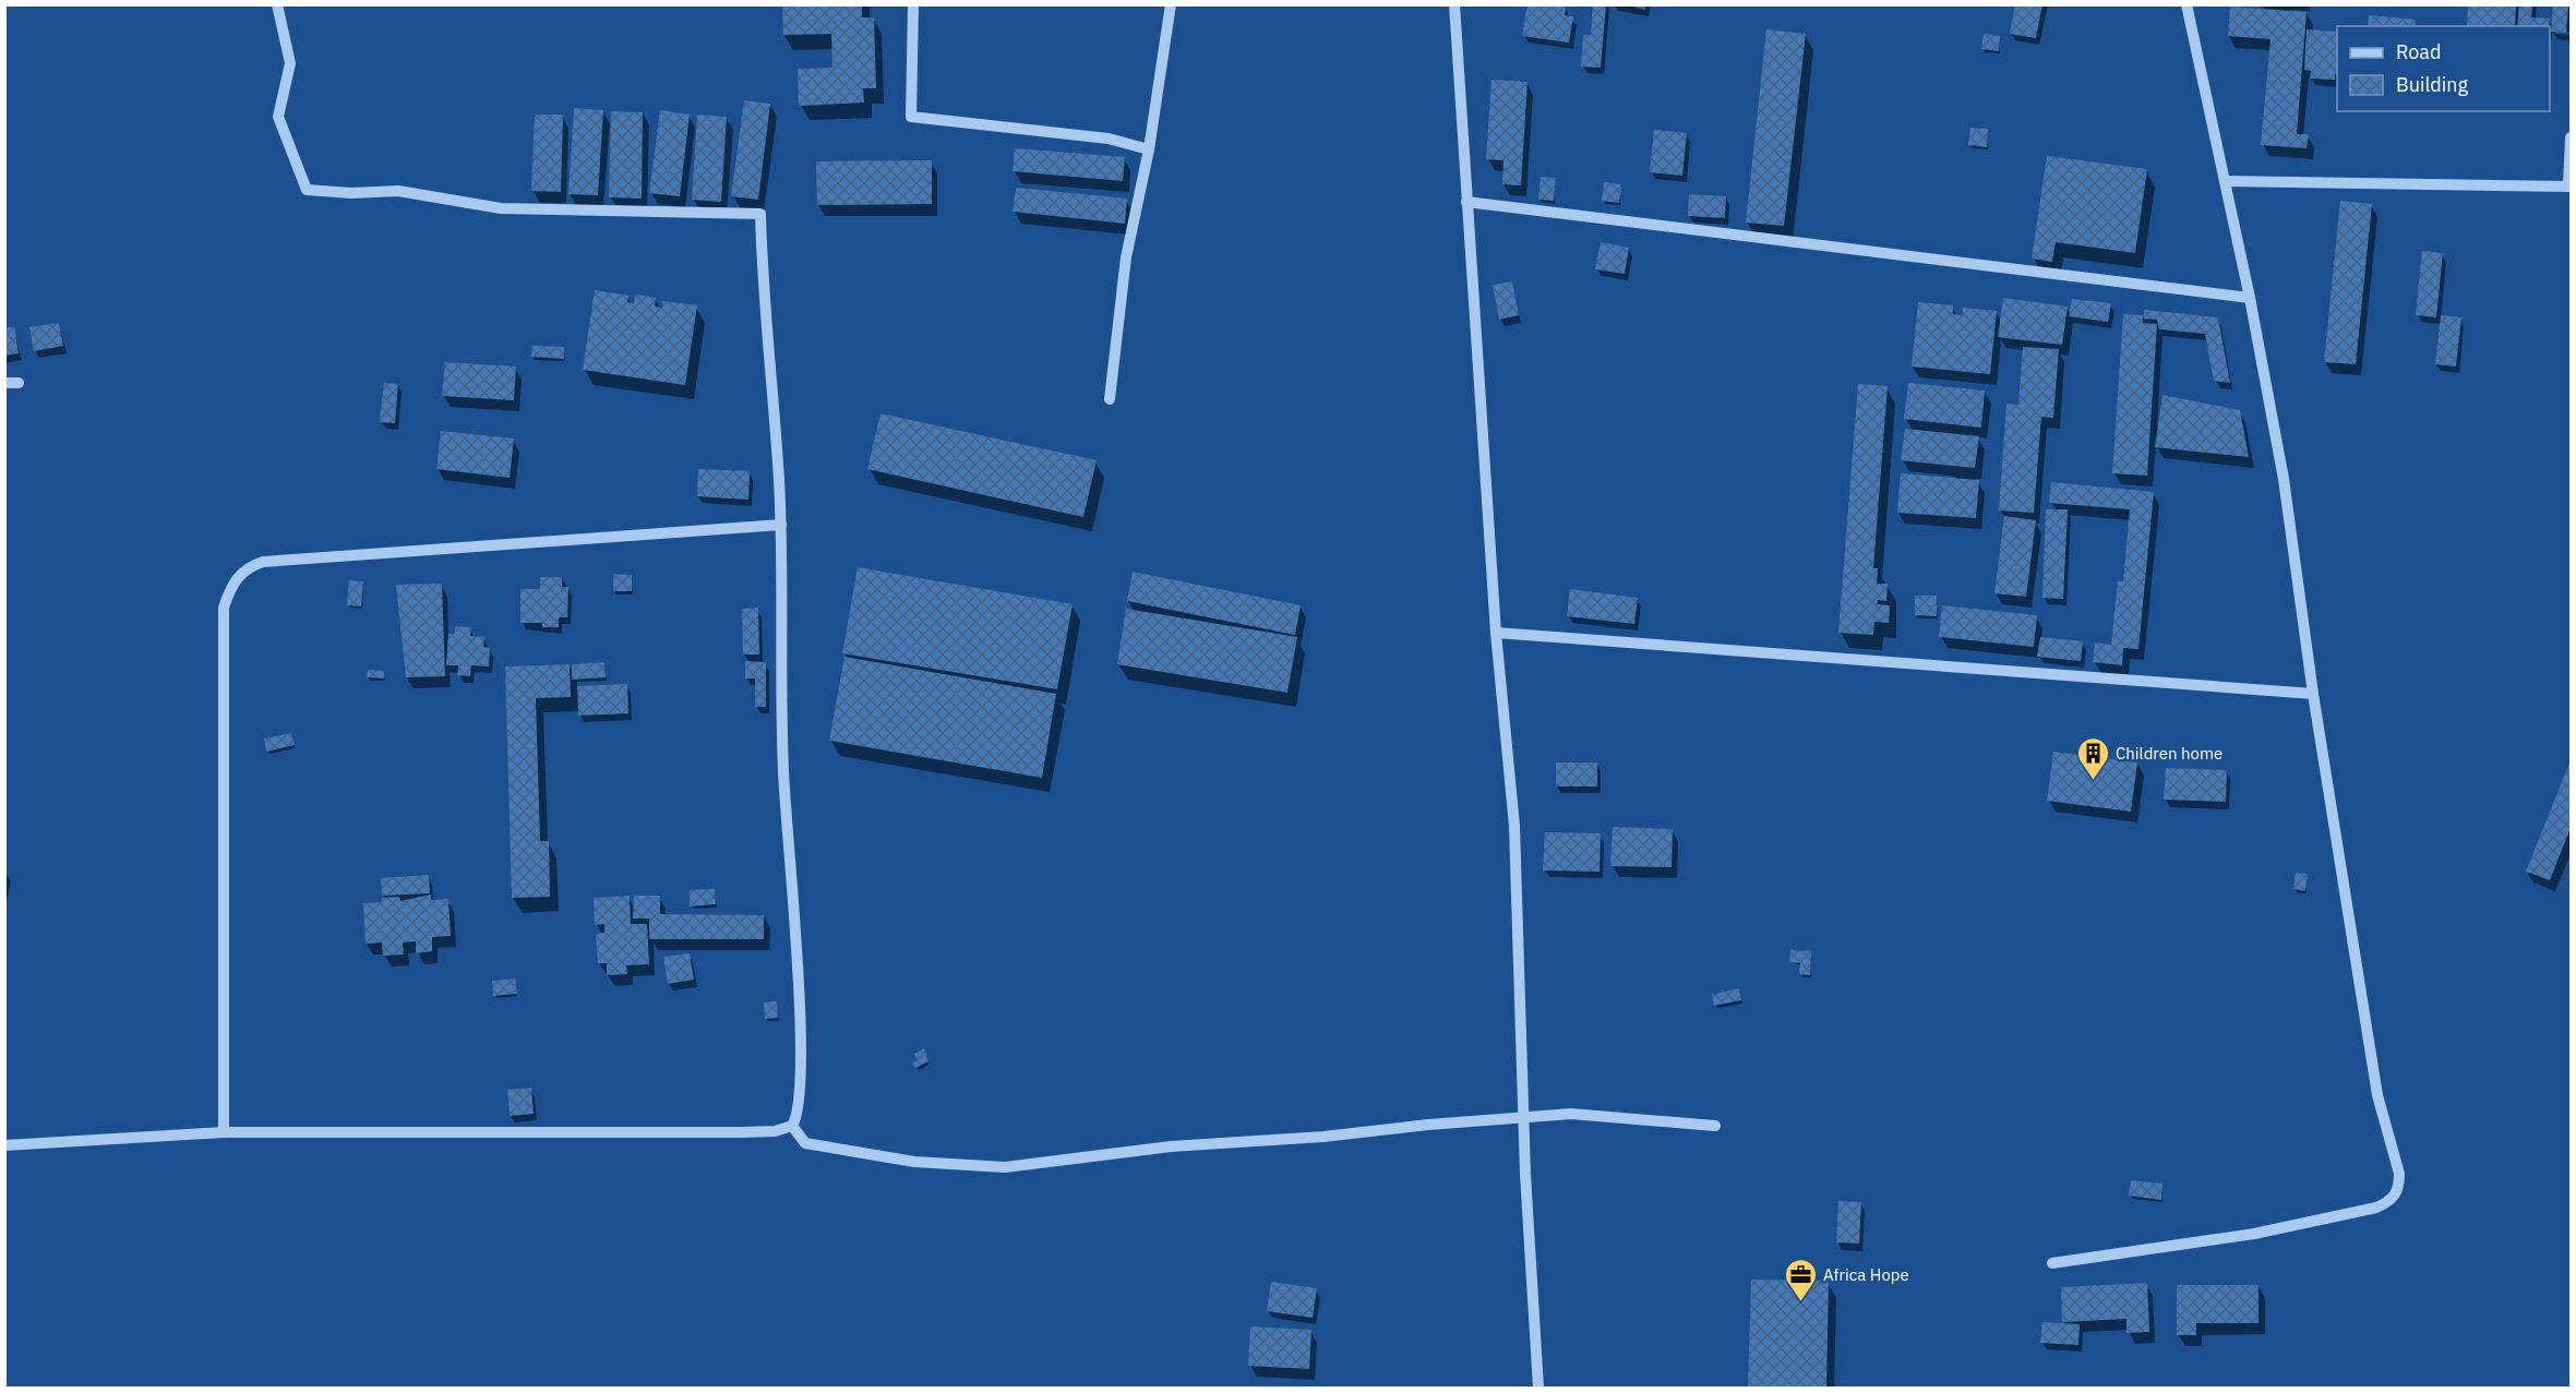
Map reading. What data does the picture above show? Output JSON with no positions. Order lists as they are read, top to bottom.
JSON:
{
  "places": {
    "building": ["Children home"],
    "office": ["Africa Hope"]
  },
  "legend": ["Road", "Building"]
}
